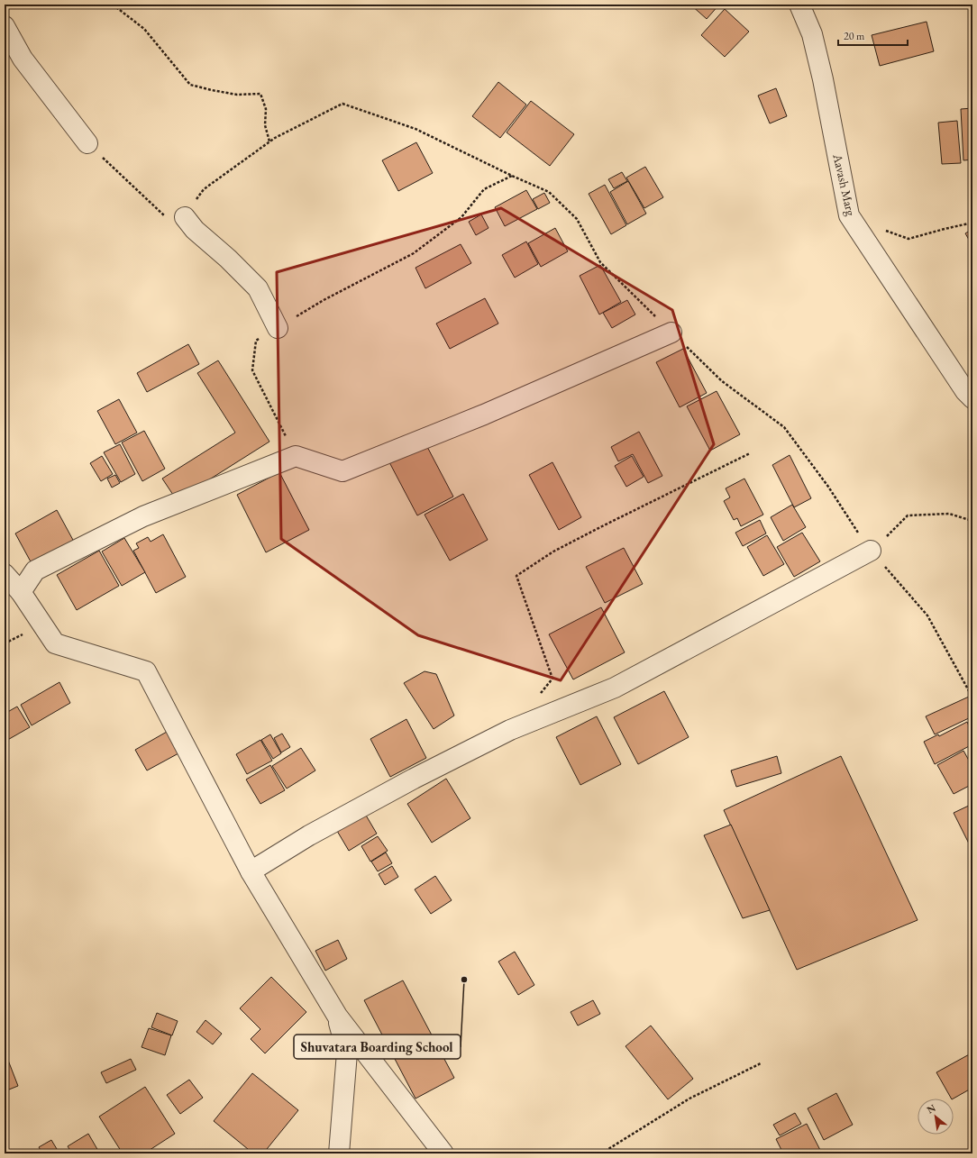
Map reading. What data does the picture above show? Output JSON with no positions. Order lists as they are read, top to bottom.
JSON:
{
  "streets": {
    "street": ["Aavash Marg"]
  },
  "places": ["Shuvatara Boarding School"],
  "scale_bar": "20 m",
  "north": "top left"
}
